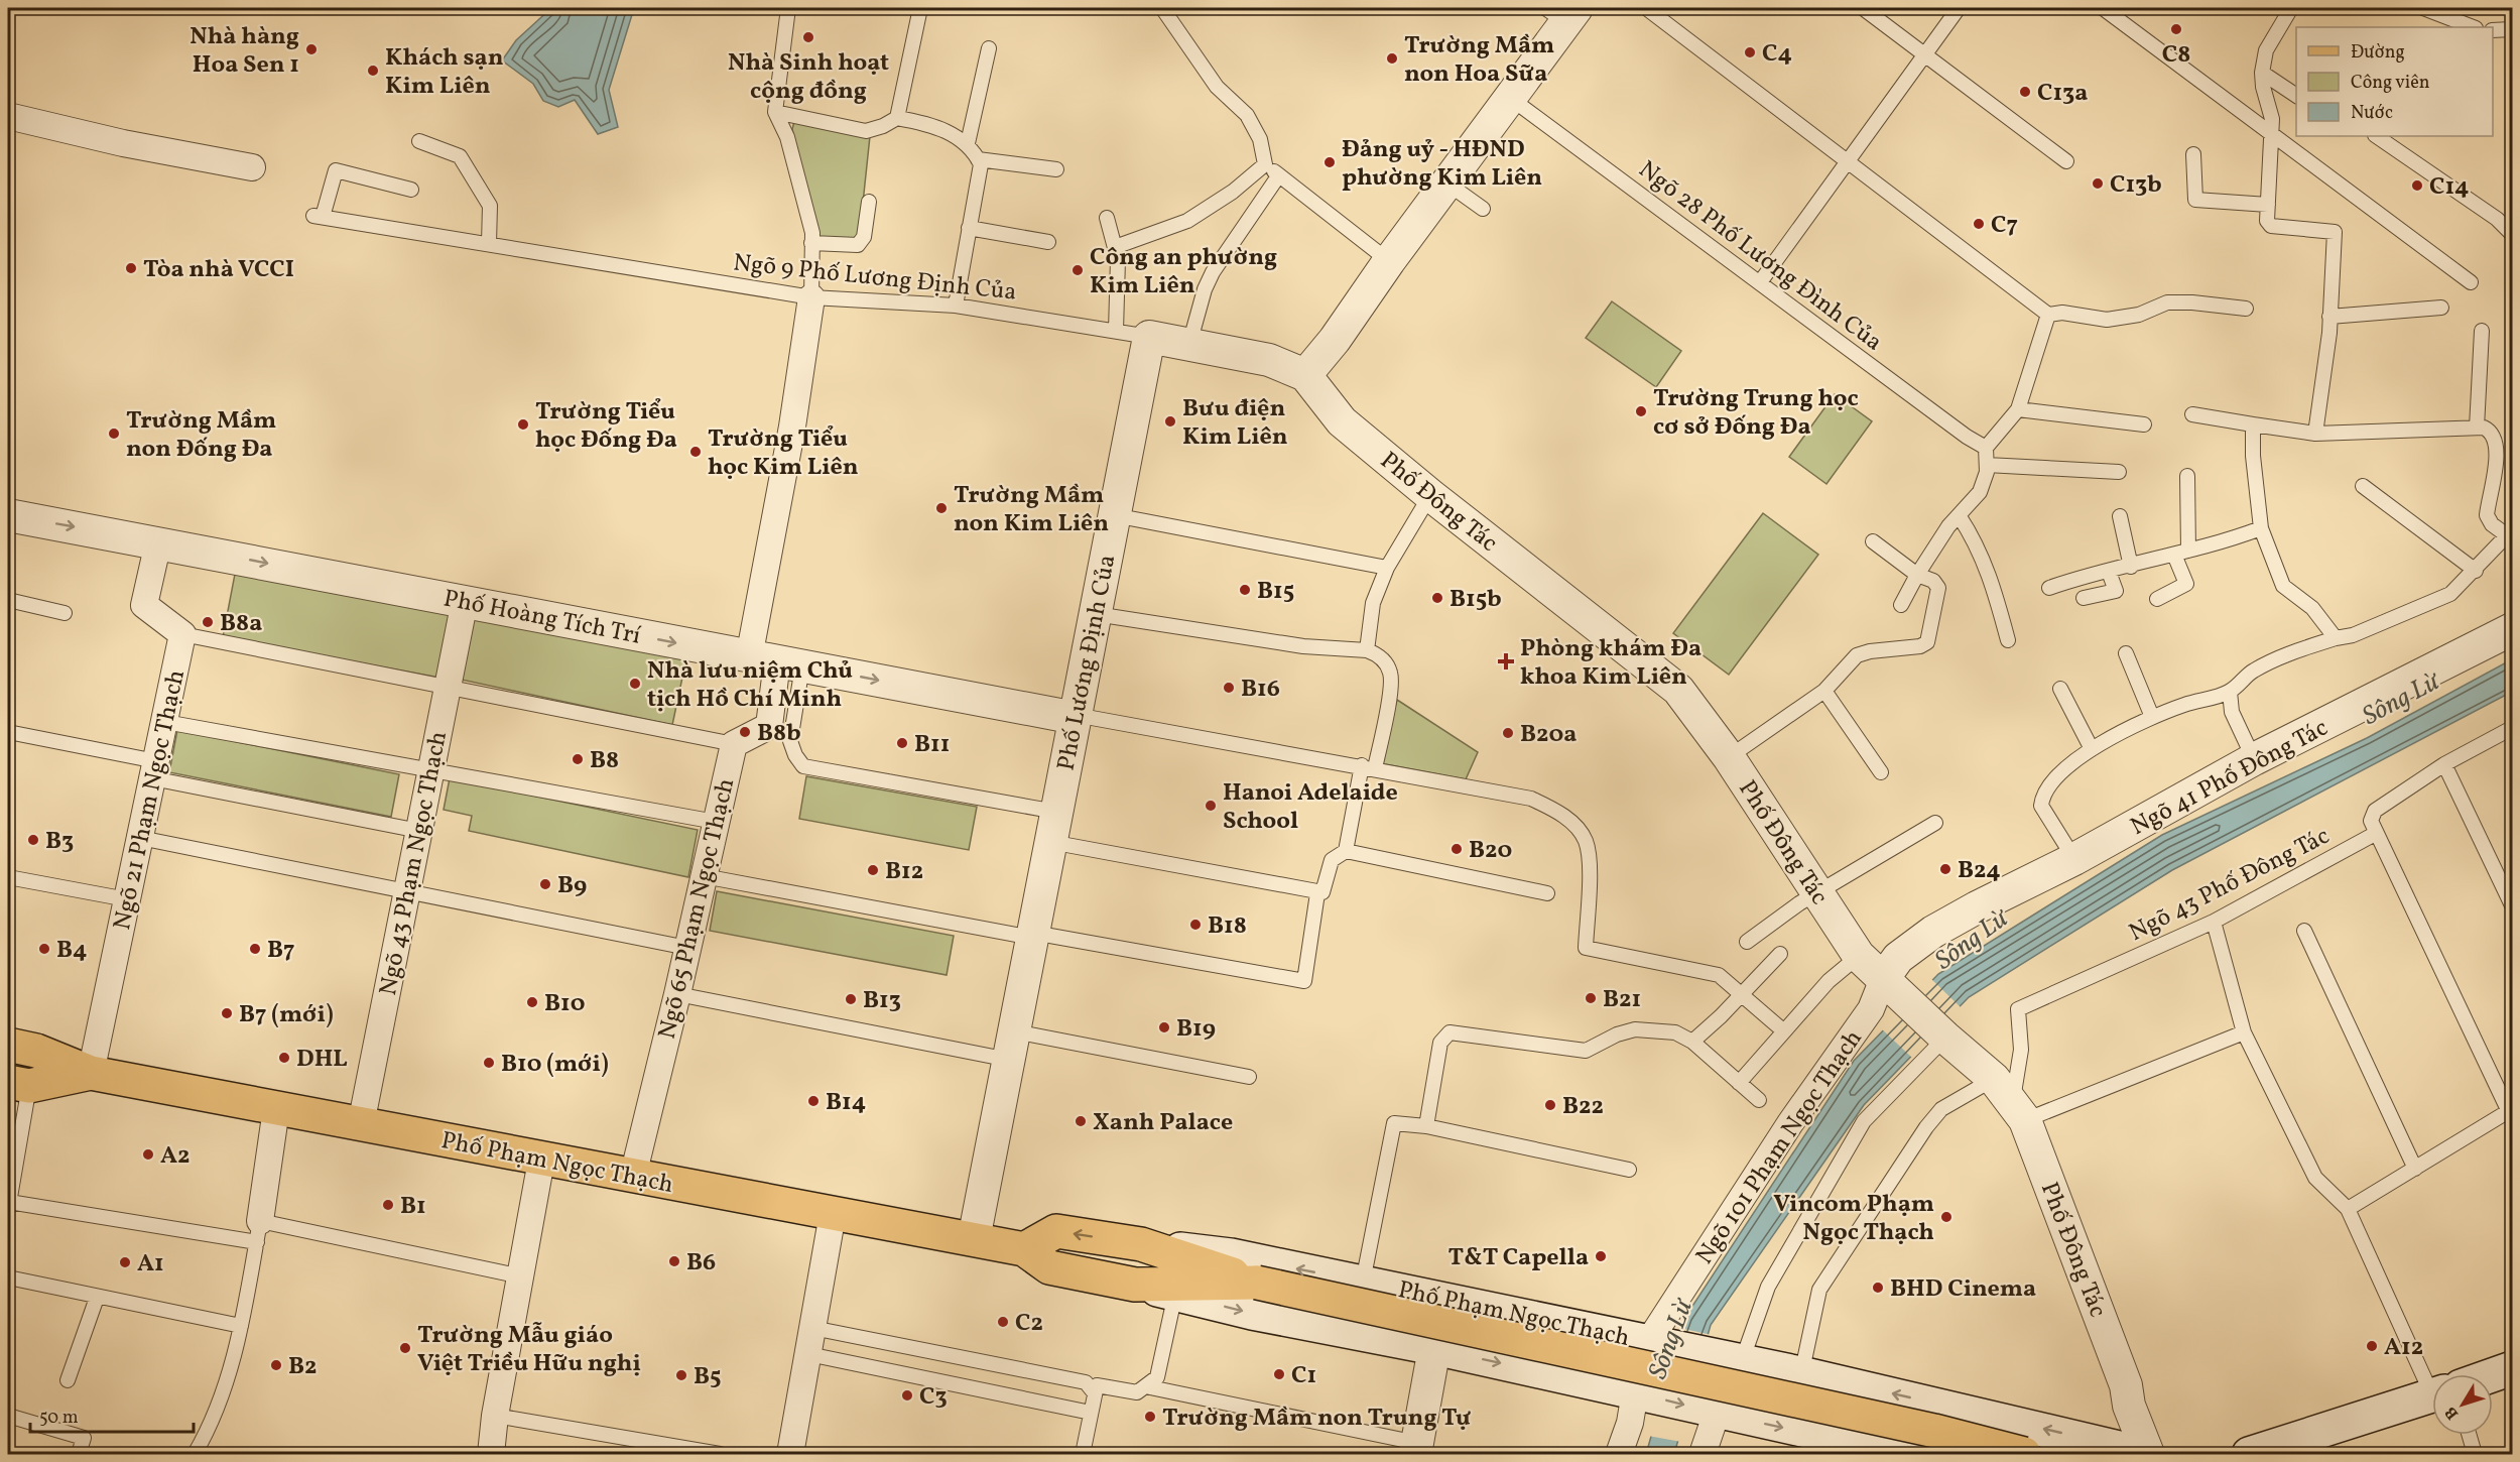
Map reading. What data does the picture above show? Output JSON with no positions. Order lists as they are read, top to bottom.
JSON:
{
  "streets": {
    "main road": ["Phố Phạm Ngọc Thạch"],
    "street": [
      "Phố Đông Tác",
      "Phố Hoàng Tích Trí",
      "Phố Lương Định Của",
      "Ngõ 41 Phố Đông Tác",
      "Ngõ 21 Phạm Ngọc Thạch",
      "Ngõ 43 Phạm Ngọc Thạch",
      "Ngõ 65 Phạm Ngọc Thạch",
      "Ngõ 101 Phạm Ngọc Thạch"
    ],
    "lane": ["Ngõ 28 Phố Lương Đình Của", "Ngõ 9 Phố Lương Định Của", "Ngõ 43 Phố Đông Tác"]
  },
  "crossings": [
    ["Ngõ 9 Phố Lương Định Của", "Phố Lương Định Của"],
    ["Phố Đông Tác", "Ngõ 41 Phố Đông Tác"],
    ["Phố Đông Tác", "Ngõ 43 Phố Đông Tác"],
    ["Phố Đông Tác", "Ngõ 101 Phạm Ngọc Thạch"],
    ["Phố Đông Tác", "Phố Phạm Ngọc Thạch"],
    ["Phố Hoàng Tích Trí", "Phố Lương Định Của"],
    ["Phố Hoàng Tích Trí", "Ngõ 21 Phạm Ngọc Thạch"],
    ["Phố Hoàng Tích Trí", "Ngõ 43 Phạm Ngọc Thạch"],
    ["Phố Hoàng Tích Trí", "Ngõ 65 Phạm Ngọc Thạch"],
    ["Phố Lương Định Của", "Phố Phạm Ngọc Thạch"],
    ["Ngõ 41 Phố Đông Tác", "Ngõ 101 Phạm Ngọc Thạch"],
    ["Ngõ 21 Phạm Ngọc Thạch", "Phố Phạm Ngọc Thạch"],
    ["Ngõ 43 Phạm Ngọc Thạch", "Phố Phạm Ngọc Thạch"],
    ["Ngõ 65 Phạm Ngọc Thạch", "Phố Phạm Ngọc Thạch"],
    ["Ngõ 101 Phạm Ngọc Thạch", "Phố Phạm Ngọc Thạch"]
  ],
  "one_way": ["Phố Hoàng Tích Trí"],
  "water": ["Sông Lừ"],
  "places": {
    "other": [
      "C8",
      "Nhà Sinh hoạt cộng đồng",
      "Nhà hàng Hoa Sen 1",
      "C4",
      "Trường Mầm non Hoa Sữa",
      "Khách sạn Kim Liên",
      "C13a",
      "Đảng uỷ - HĐND phường Kim Liên",
      "C13b",
      "C14",
      "C7",
      "Tòa nhà VCCI",
      "Công an phường Kim Liên",
      "Trường Trung học cơ sở Đống Đa",
      "Bưu điện Kim Liên",
      "Trường Tiểu học Đống Đa",
      "Trường Mầm non Đống Đa",
      "Trường Tiểu học Kim Liên",
      "Trường Mầm non Kim Liên",
      "B15",
      "B15b",
      "B8a",
      "Nhà lưu niệm Chủ tịch Hồ Chí Minh",
      "B16",
      "B8b",
      "B20a",
      "B11",
      "B8",
      "Hanoi Adelaide School",
      "B3",
      "B20",
      "B24",
      "B12",
      "B9",
      "B18",
      "B4",
      "B7",
      "B21",
      "B13",
      "B10",
      "B7 (mới)",
      "B19",
      "DHL",
      "B10 (mới)",
      "B14",
      "B22",
      "Xanh Palace",
      "A2",
      "B1",
      "Vincom Phạm Ngọc Thạch",
      "T&T Capella",
      "B6",
      "A1",
      "BHD Cinema",
      "C2",
      "A12",
      "Trường Mẫu giáo Việt Triều Hữu nghị",
      "B2",
      "C1",
      "B5",
      "C3",
      "Trường Mầm non Trung Tự"
    ],
    "health": ["Phòng khám Đa khoa Kim Liên"]
  },
  "legend": ["Đường", "Công viên", "Nước"],
  "scale_bar": "50 m",
  "north": "bottom left"
}
